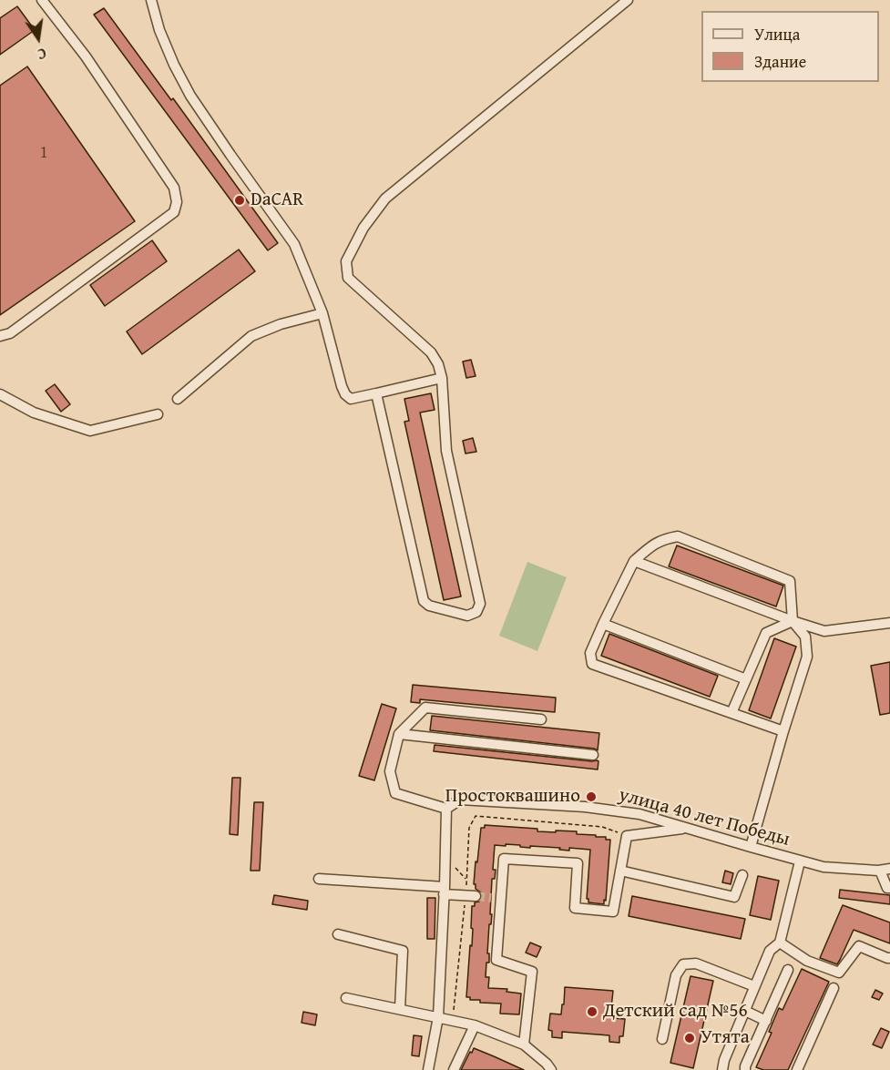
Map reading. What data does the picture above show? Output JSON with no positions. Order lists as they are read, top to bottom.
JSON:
{
  "streets": {
    "street": ["улица 40 лет Победы"]
  },
  "places": [
    "DaCAR",
    "Простоквашино",
    "Детский сад №56",
    "Утята"
  ],
  "house_numbers": ["1"],
  "legend": ["Улица", "Здание"],
  "north": "bottom"
}
